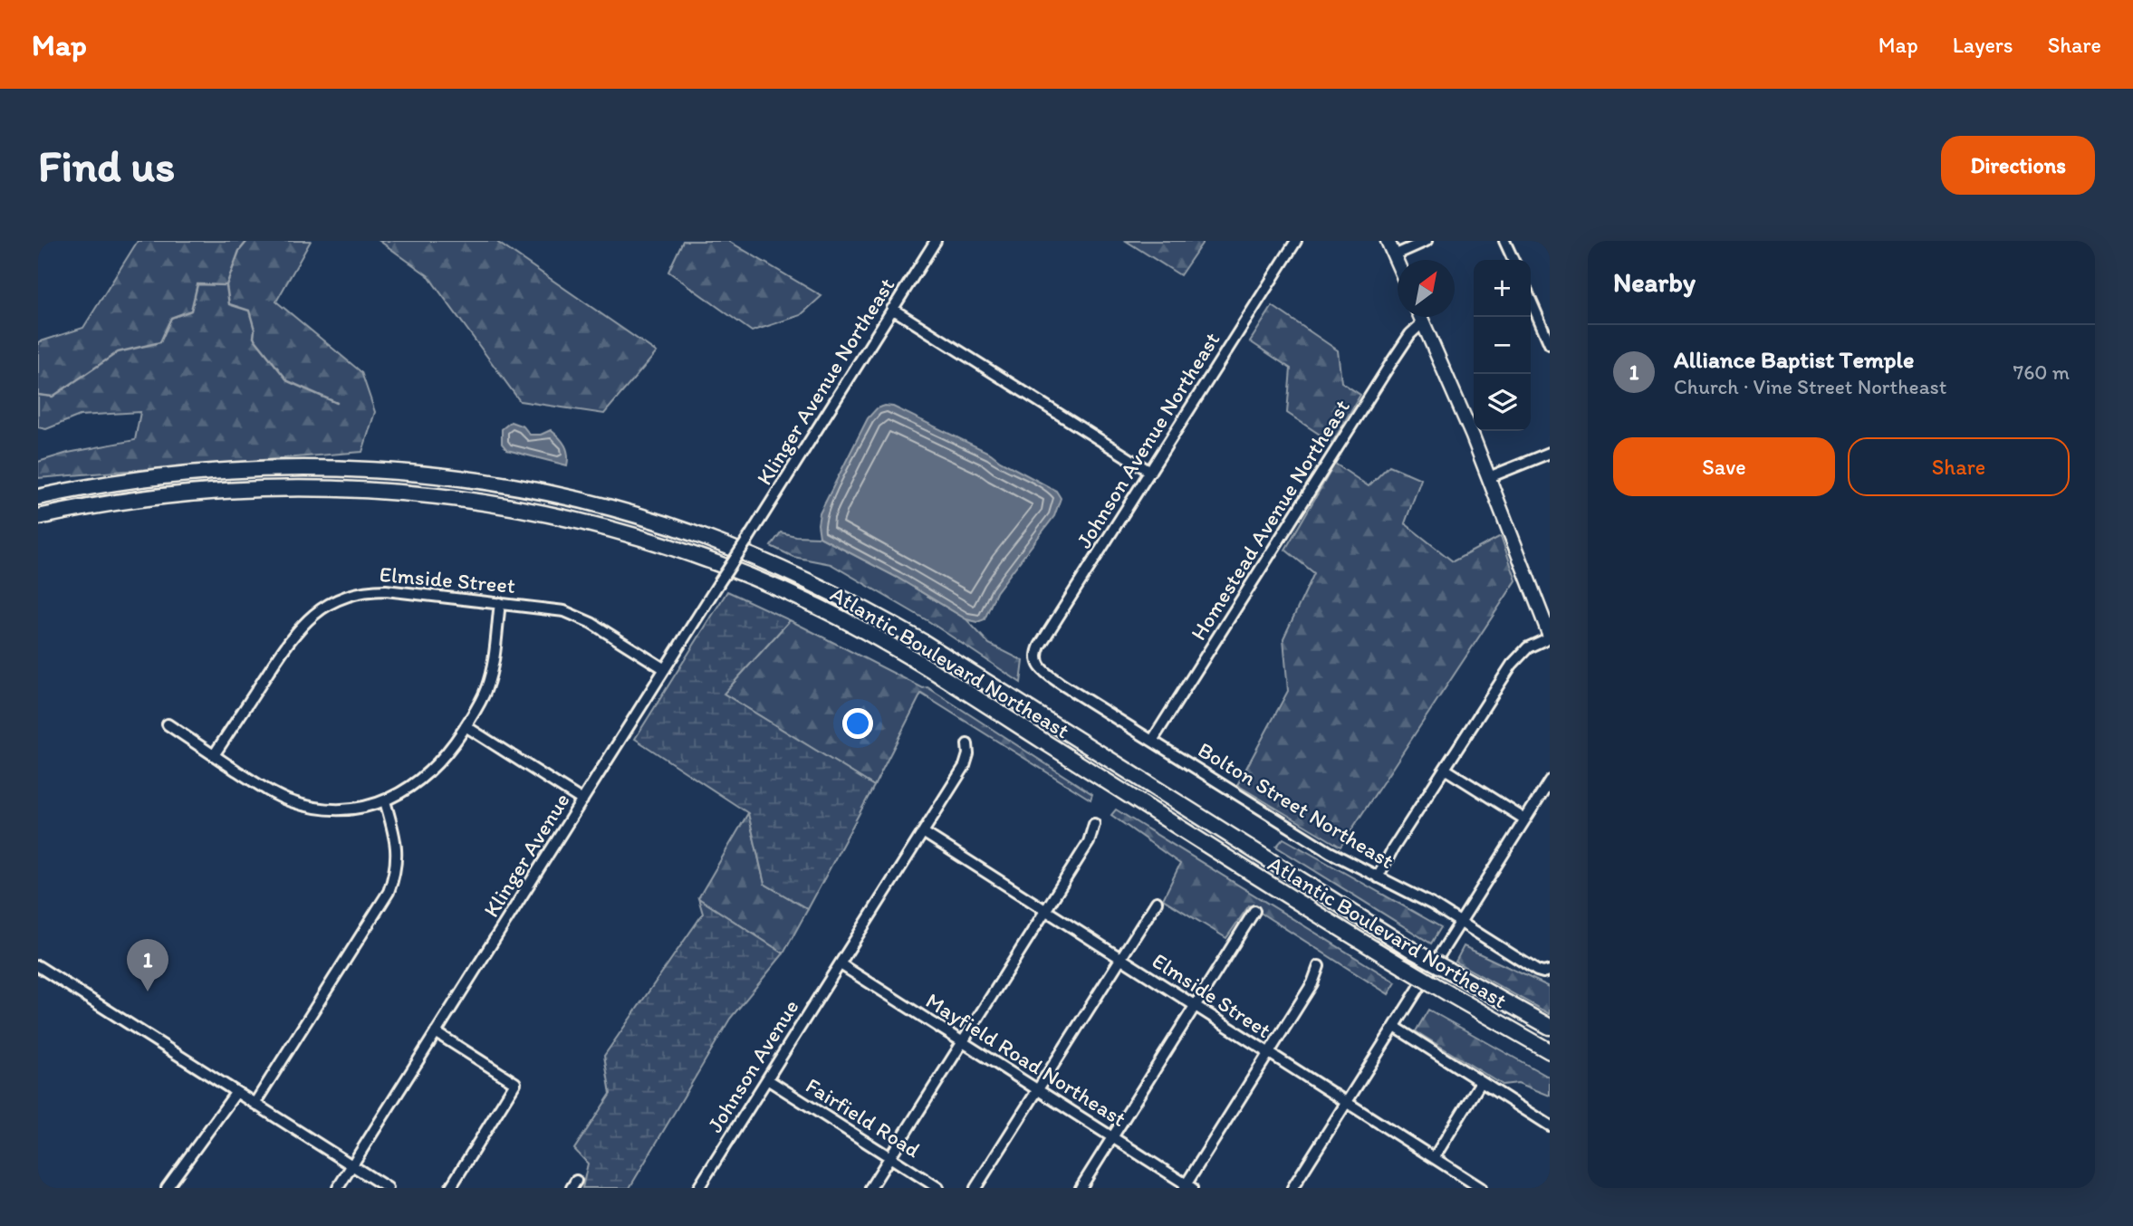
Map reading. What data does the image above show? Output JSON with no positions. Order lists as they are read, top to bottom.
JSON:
{
  "streets": {
    "highway": ["Atlantic Boulevard Northeast"],
    "street": [
      "Klinger Avenue Northeast",
      "Johnson Avenue Northeast",
      "Homestead Avenue Northeast",
      "Elmside Street",
      "Bolton Street Northeast",
      "Klinger Avenue",
      "Mayfield Road Northeast",
      "Johnson Avenue",
      "Fairfield Road"
    ]
  },
  "crossings": [
    ["Klinger Avenue Northeast", "Klinger Avenue"],
    ["Johnson Avenue Northeast", "Bolton Street Northeast"],
    ["Homestead Avenue Northeast", "Bolton Street Northeast"],
    ["Elmside Street", "Klinger Avenue"],
    ["Mayfield Road Northeast", "Johnson Avenue"],
    ["Johnson Avenue", "Fairfield Road"]
  ],
  "north": "top right",
  "page": {
    "header": "Map",
    "nav": ["Map", "Layers", "Share"],
    "buttons": [
      "Directions",
      ["Save", "Share"]
    ],
    "title": "Find us",
    "heading": "Nearby",
    "map_buttons": ["+", "−"],
    "list": [
      {
        "mark": "1",
        "name": "Alliance Baptist Temple",
        "note": "Church · Vine Street Northeast",
        "value": "760 m"
      }
    ],
    "pins": "1"
  }
}
